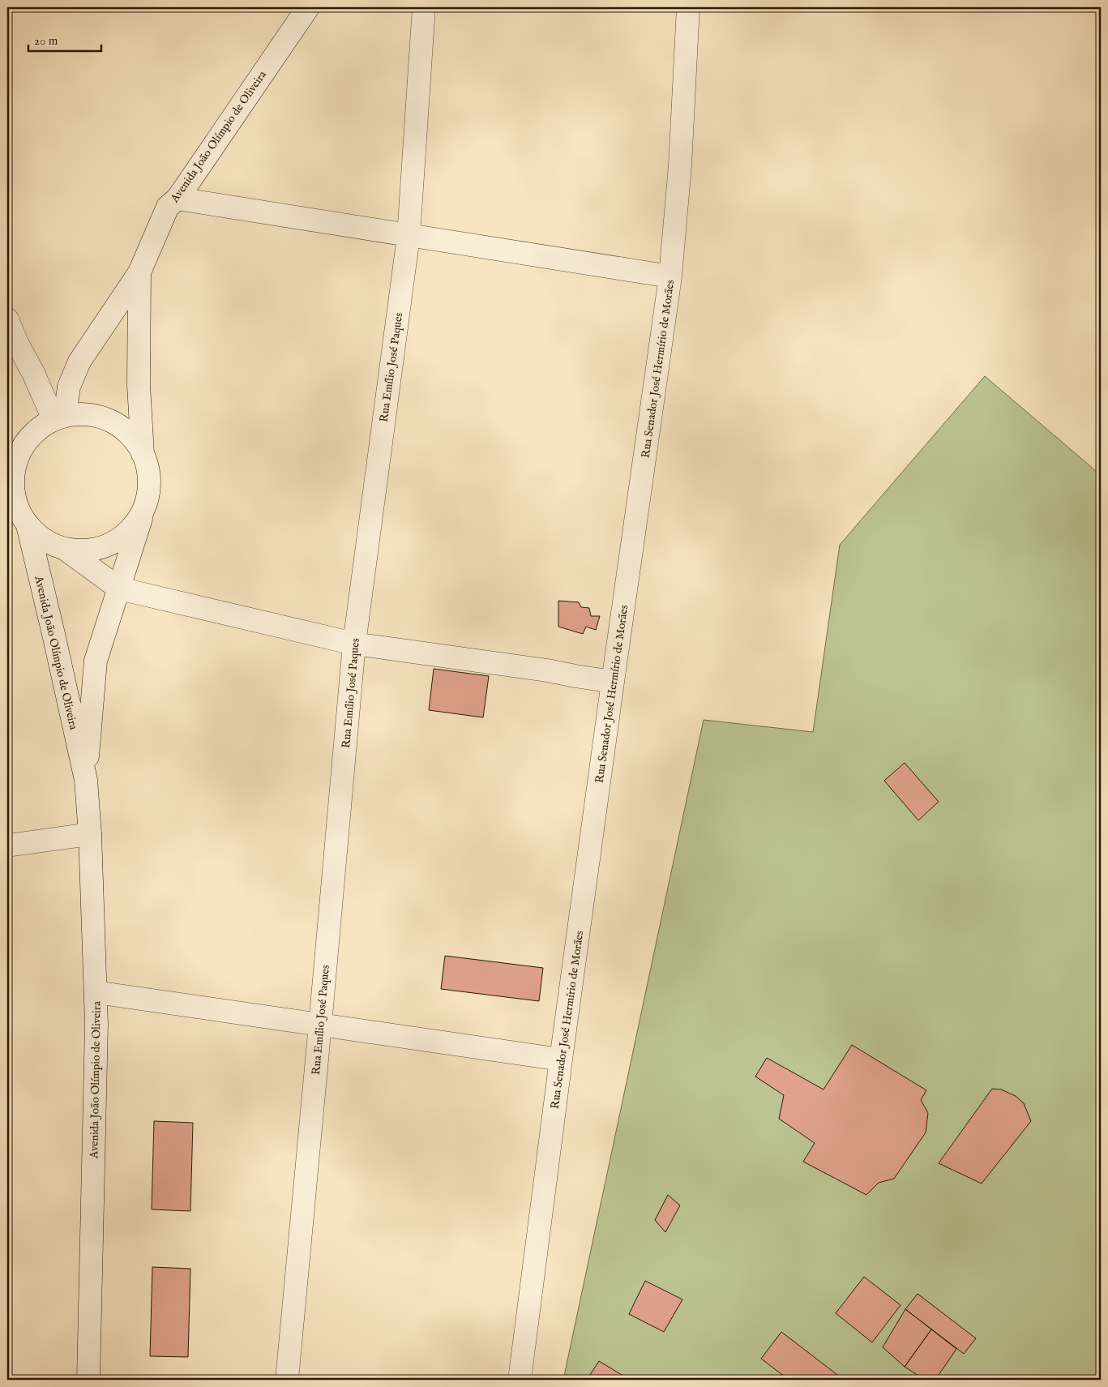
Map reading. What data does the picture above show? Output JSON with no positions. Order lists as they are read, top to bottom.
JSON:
{
  "streets": {
    "street": ["Avenida João Olímpio de Oliveira", "Rua Emílio José Paques", "Rua Senador José Hermírio de Morães"]
  },
  "scale_bar": "20 m"
}
